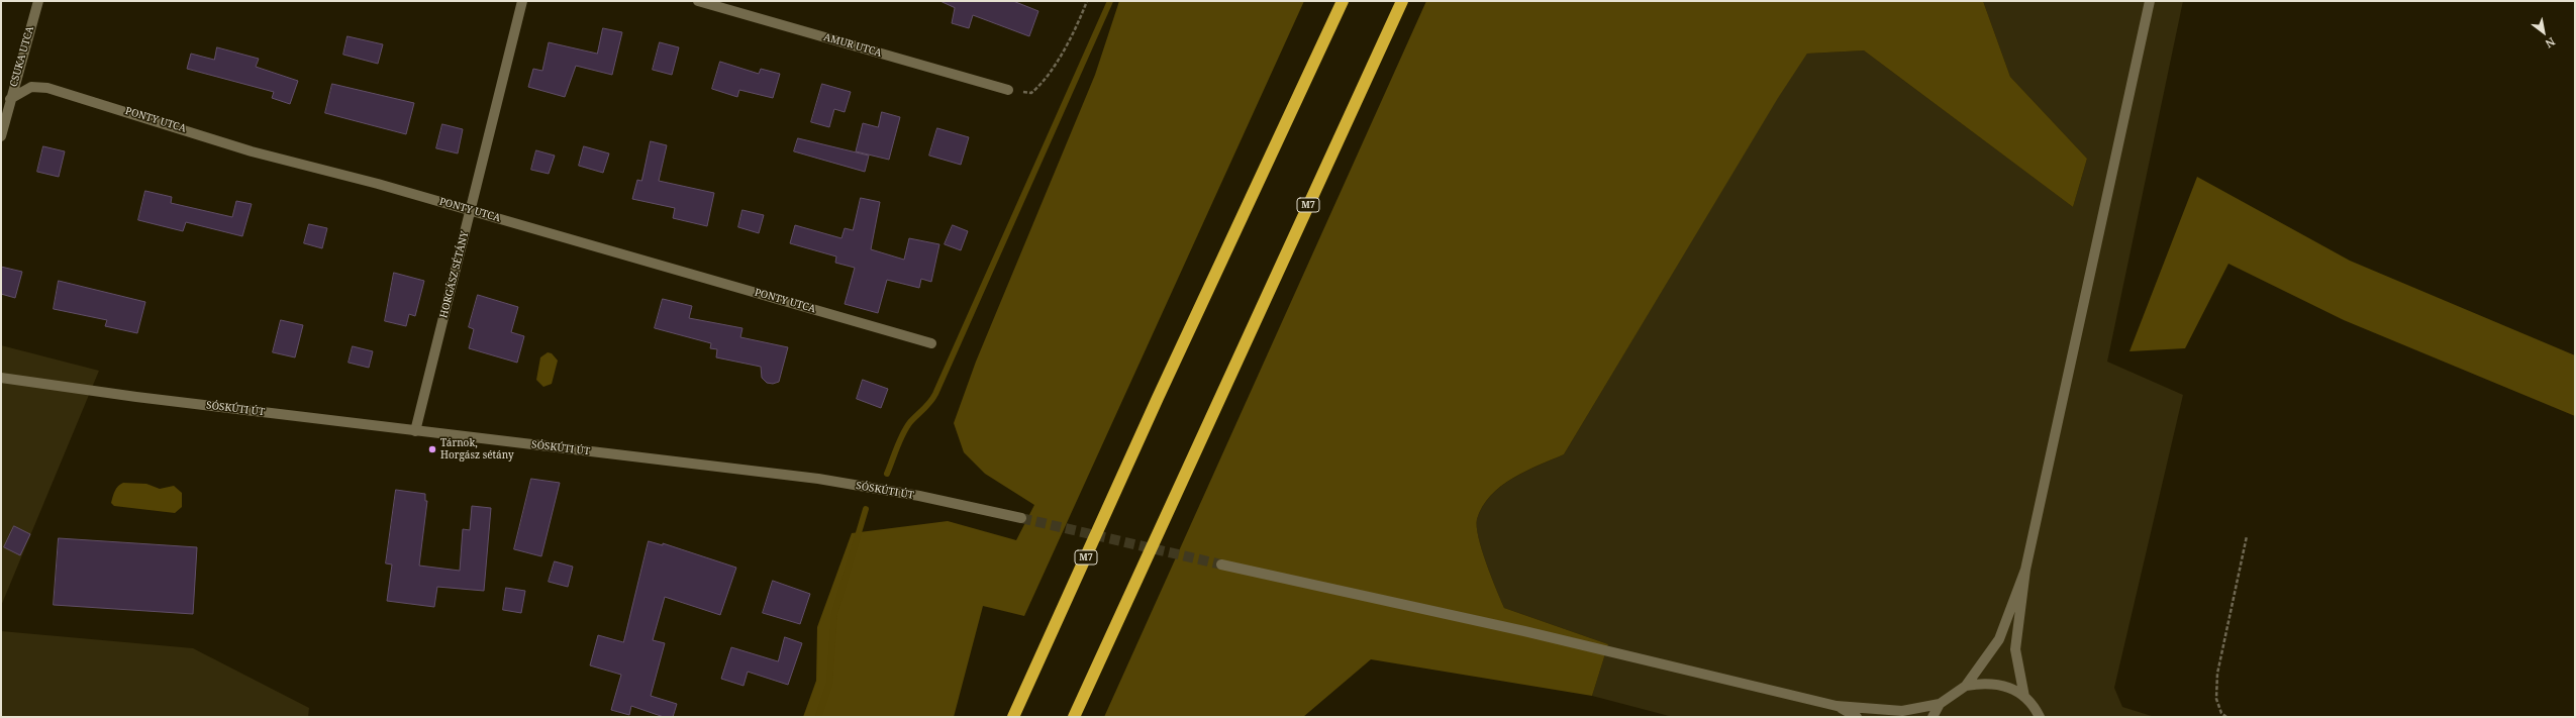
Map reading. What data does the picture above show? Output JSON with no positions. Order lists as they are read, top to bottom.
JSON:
{
  "streets": {
    "highway": ["M7"],
    "main road": [
      "AMUR UTCA",
      "CSUKA UTCA",
      "PONTY UTCA",
      "HORGÁSZ SÉTÁNY",
      "SÓSKÚTI ÚT"
    ]
  },
  "crossings": [
    ["CSUKA UTCA", "PONTY UTCA"],
    ["PONTY UTCA", "HORGÁSZ SÉTÁNY"],
    ["HORGÁSZ SÉTÁNY", "SÓSKÚTI ÚT"]
  ],
  "places": ["Tárnok, Horgász sétány"],
  "north": "bottom right"
}
